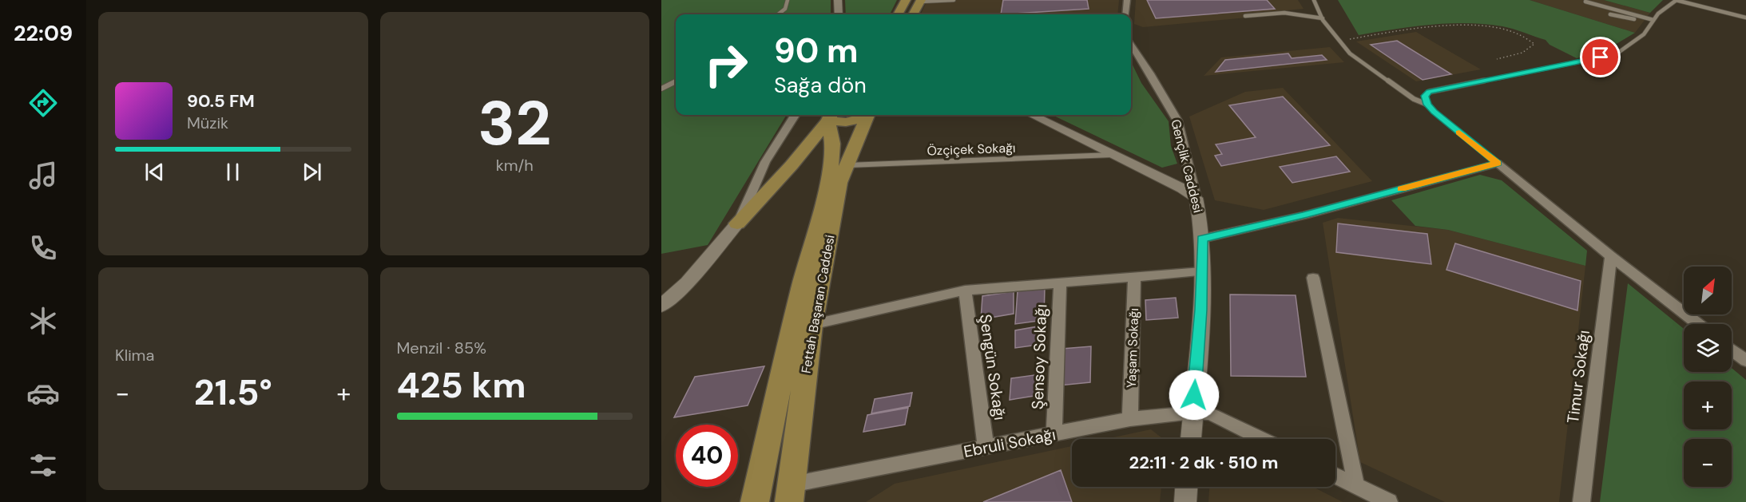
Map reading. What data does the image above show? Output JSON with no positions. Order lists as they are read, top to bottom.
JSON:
{
  "streets": {
    "main road": ["Fettah Başaran Caddesi"],
    "street": [
      "Gençlik Caddesi",
      "Yaşam Sokağı",
      "Şensoy Sokağı",
      "Şengün Sokağı",
      "Timur Sokağı",
      "Ebruli Sokağı"
    ],
    "lane": ["Özçiçek Sokağı"]
  },
  "crossings": [
    ["Özçiçek Sokağı", "Fettah Başaran Caddesi"],
    ["Gençlik Caddesi", "Ebruli Sokağı"],
    ["Fettah Başaran Caddesi", "Ebruli Sokağı"],
    ["Yaşam Sokağı", "Ebruli Sokağı"],
    ["Şensoy Sokağı", "Ebruli Sokağı"],
    ["Şengün Sokağı", "Ebruli Sokağı"]
  ],
  "north": "top right",
  "page": {
    "tabs": "22:09",
    "tile": [
      ["32", "km/h"],
      "Klima",
      ["Menzil · 85%", "425 km"]
    ],
    "turn": ["90 m", "Sağa dön"],
    "song": ["90.5 FM", "Müzik"],
    "map_buttons": ["+", "−"],
    "heat": ["−", "21.5°", "+"],
    "limit": "40",
    "trip": "22:11 · 2 dk · 510 m"
  }
}
